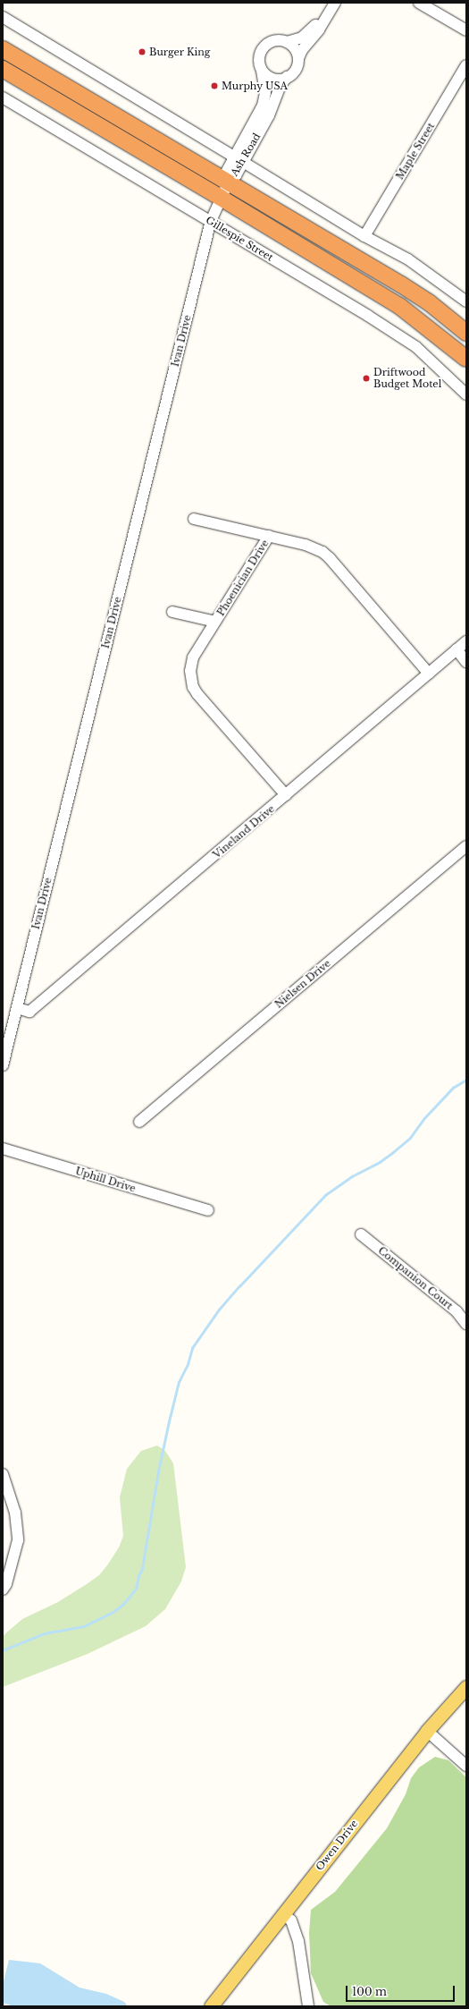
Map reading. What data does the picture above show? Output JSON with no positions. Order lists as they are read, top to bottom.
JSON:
{
  "streets": {
    "main road": ["Owen Drive"],
    "street": [
      "Maple Street",
      "Ash Road",
      "Gillespie Street",
      "Ivan Drive",
      "Phoenician Drive",
      "Vineland Drive",
      "Nielsen Drive",
      "Uphill Drive",
      "Companion Court"
    ]
  },
  "crossings": [
    ["Ash Road", "Ivan Drive"],
    ["Gillespie Street", "Ivan Drive"],
    ["Ivan Drive", "Vineland Drive"],
    ["Phoenician Drive", "Vineland Drive"]
  ],
  "places": ["Burger King", "Murphy USA", "Driftwood Budget Motel"],
  "scale_bar": "100 m"
}
